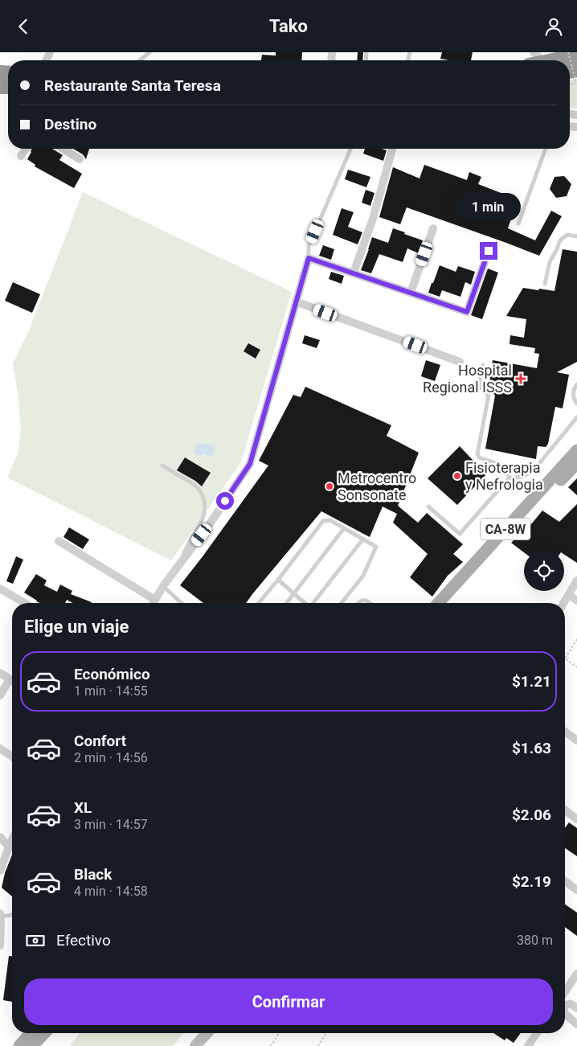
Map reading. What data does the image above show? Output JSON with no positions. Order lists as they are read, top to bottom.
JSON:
{
  "streets": {
    "main road": ["CA-8W"]
  },
  "places": {
    "health": ["Hospital Regional ISSS"],
    "other": ["Fisioterapia y Nefrologia", "Metrocentro Sonsonate"]
  },
  "page": {
    "header": "Tako",
    "banner": ["Restaurante Santa Teresa", "Destino"],
    "bubble": "1 min",
    "heading": "Elige un viaje",
    "list": [
      {
        "name": "Económico",
        "note": "1 min · 14:55",
        "value": "$1.21"
      },
      {
        "name": "Confort",
        "note": "2 min · 14:56",
        "value": "$1.63"
      },
      {
        "name": "XL",
        "note": "3 min · 14:57",
        "value": "$2.06"
      },
      {
        "name": "Black",
        "note": "4 min · 14:58",
        "value": "$2.19"
      }
    ],
    "pay": ["Efectivo", "380 m"],
    "buttons": "Confirmar"
  }
}
